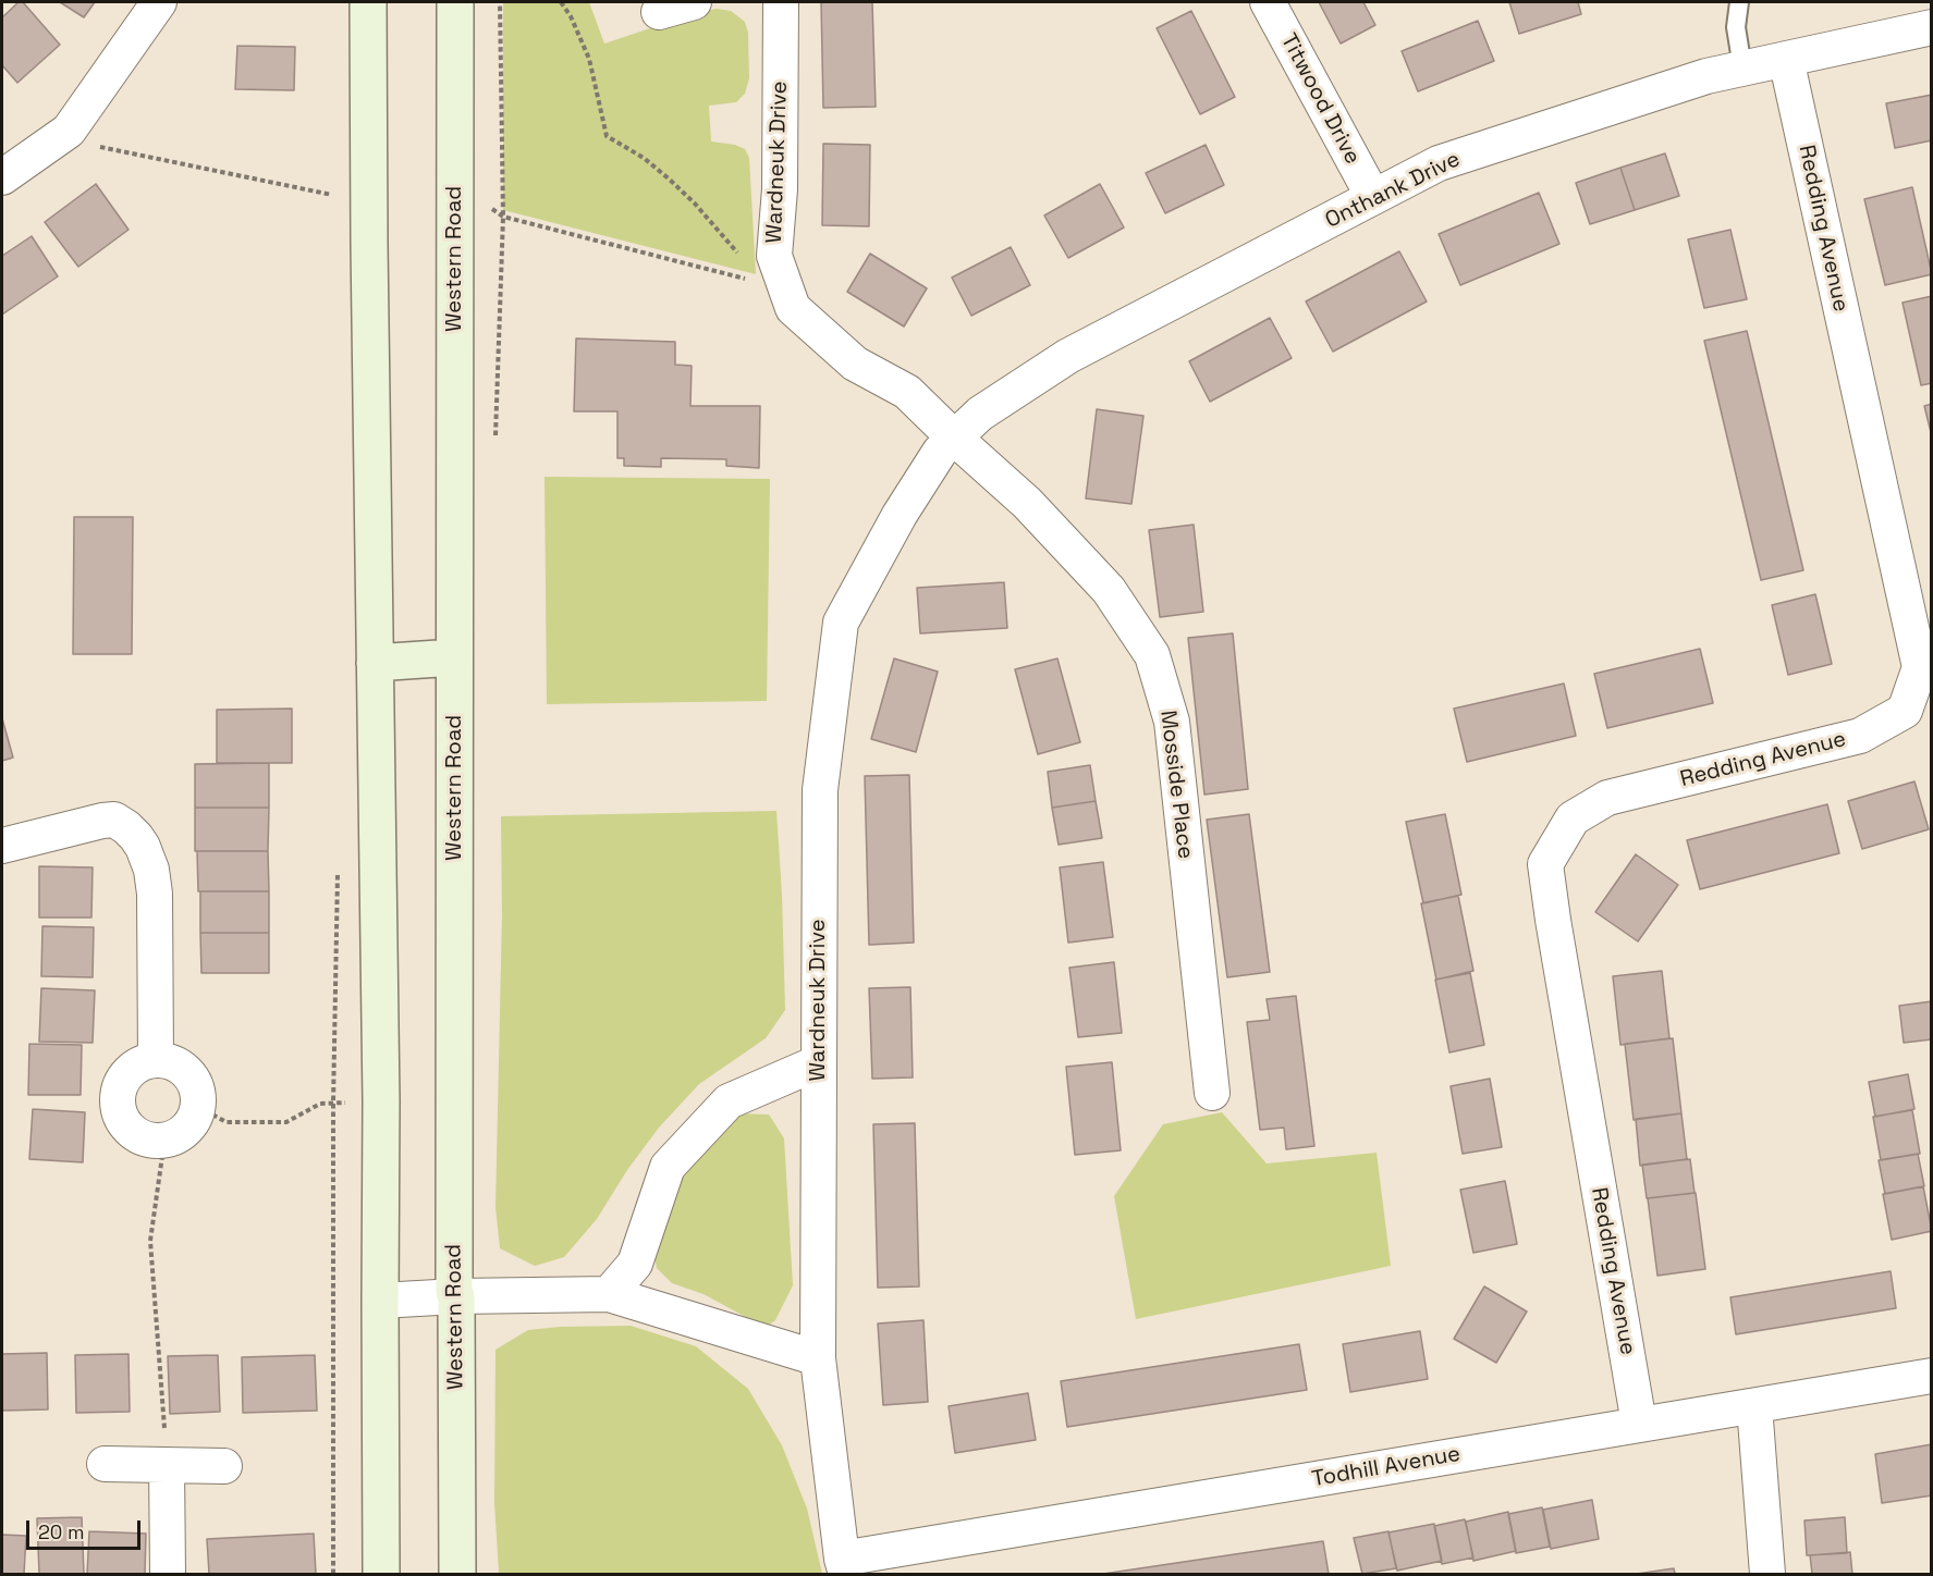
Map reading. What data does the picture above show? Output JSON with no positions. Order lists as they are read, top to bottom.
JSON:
{
  "streets": {
    "main road": ["Western Road"],
    "street": [
      "Titwood Drive",
      "Wardneuk Drive",
      "Onthank Drive",
      "Redding Avenue",
      "Mosside Place",
      "Todhill Avenue"
    ]
  },
  "crossings": [
    ["Titwood Drive", "Onthank Drive"],
    ["Wardneuk Drive", "Onthank Drive"],
    ["Wardneuk Drive", "Mosside Place"],
    ["Wardneuk Drive", "Todhill Avenue"],
    ["Onthank Drive", "Redding Avenue"],
    ["Onthank Drive", "Mosside Place"],
    ["Redding Avenue", "Todhill Avenue"]
  ],
  "scale_bar": "20 m"
}
